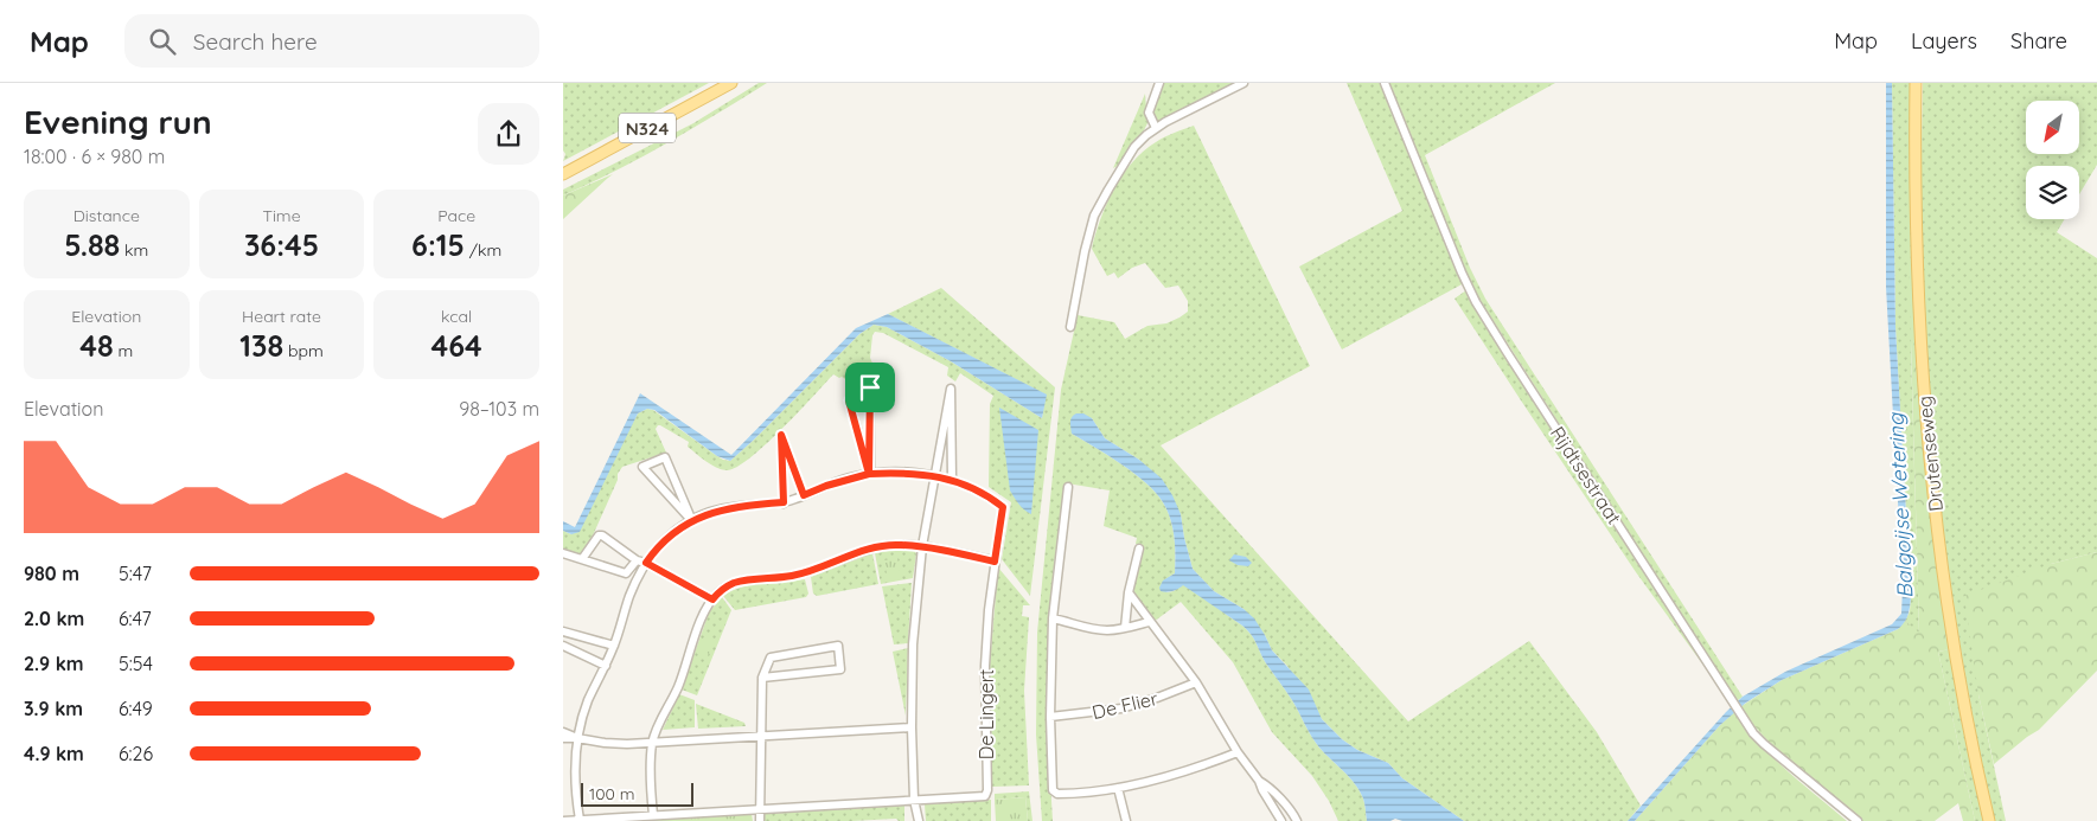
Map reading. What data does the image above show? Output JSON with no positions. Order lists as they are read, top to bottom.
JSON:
{
  "streets": {
    "main road": ["N324", "Drutenseweg"],
    "street": ["Rijdtsestraat", "De Flier", "De Lingert"]
  },
  "water": ["Balgoijse Wetering"],
  "scale_bar": "100 m",
  "north": "bottom left",
  "page": {
    "header": "Map",
    "search": "Search here",
    "nav": ["Map", "Layers", "Share"],
    "heading": ["Evening run", "18:00 · 6 × 980 m"],
    "stats": [
      ["Distance", "5.88 km"],
      ["Time", "36:45"],
      ["Pace", "6:15 /km"],
      ["Elevation", "48 m"],
      ["Heart rate", "138 bpm"],
      ["kcal", "464"]
    ],
    "chart": ["Elevation", "98–103 m"],
    "list": [
      {
        "name": "980 m",
        "note": "5:47"
      },
      {
        "name": "2.0 km",
        "note": "6:47"
      },
      {
        "name": "2.9 km",
        "note": "5:54"
      },
      {
        "name": "3.9 km",
        "note": "6:49"
      },
      {
        "name": "4.9 km",
        "note": "6:26"
      }
    ],
    "scale": "100 m"
  }
}
